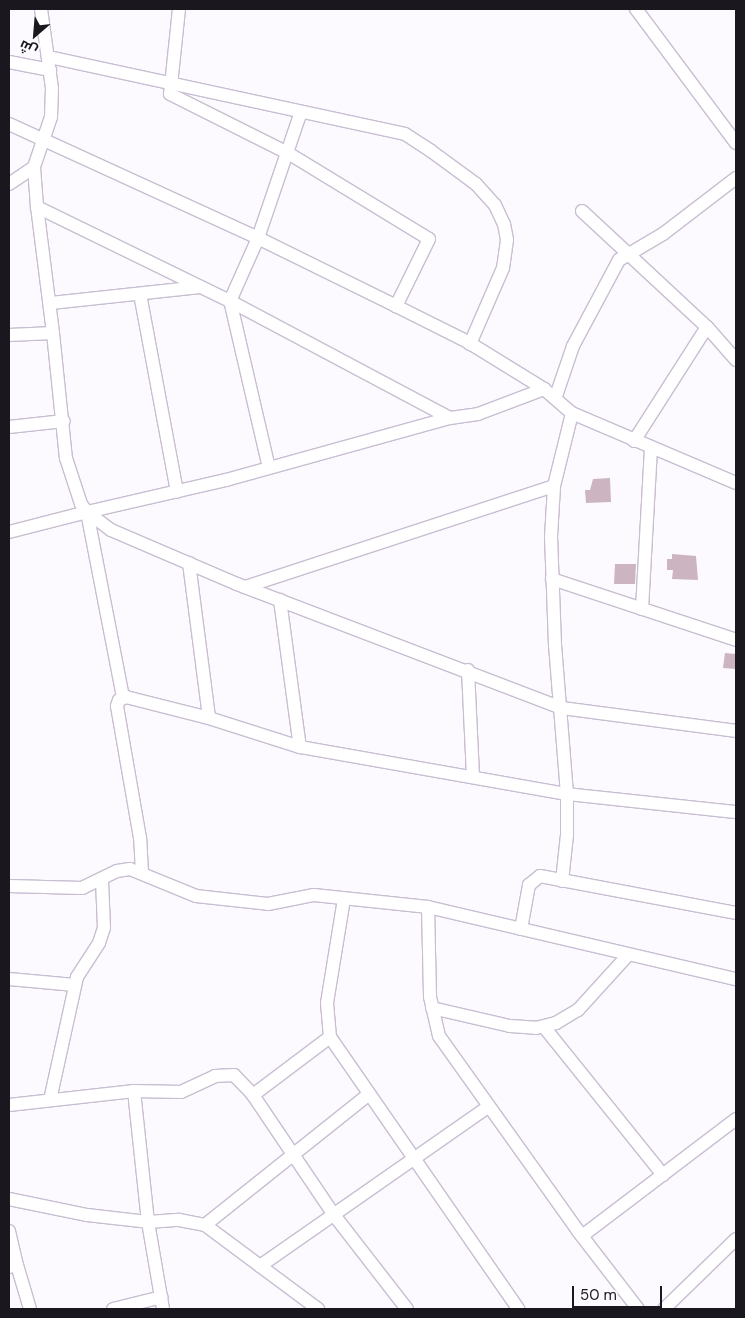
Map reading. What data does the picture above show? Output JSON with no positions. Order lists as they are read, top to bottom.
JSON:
{
  "scale_bar": "50 m",
  "north": "bottom left"
}
